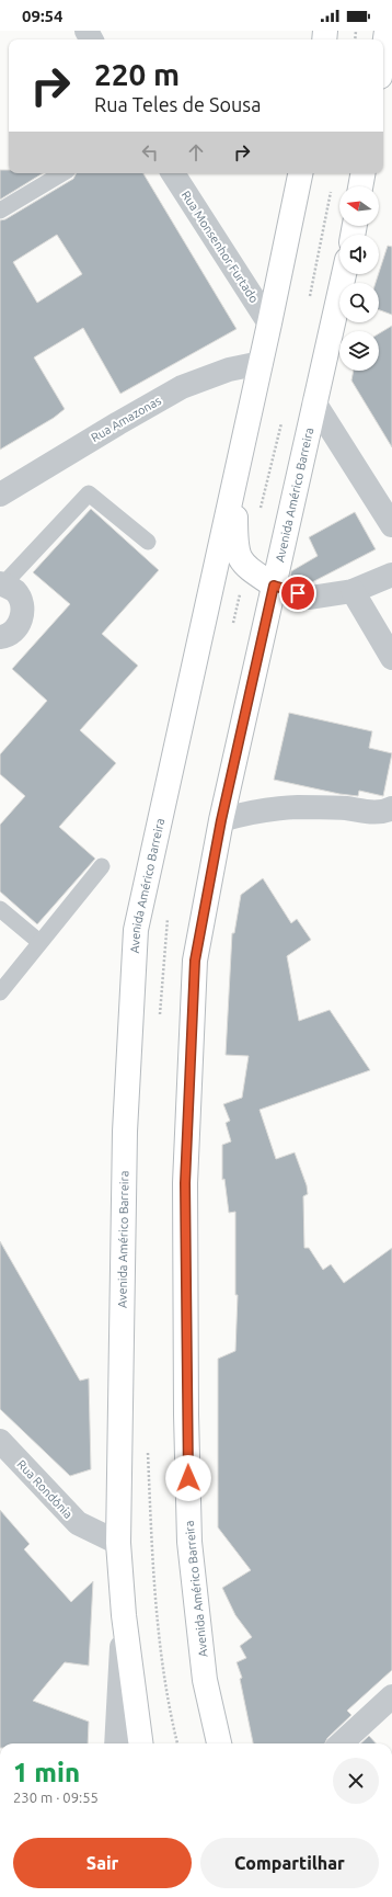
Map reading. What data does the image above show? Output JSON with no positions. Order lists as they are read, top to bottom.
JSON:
{
  "streets": {
    "main road": ["Avenida Américo Barreira"],
    "street": ["Rua Monsenhor Furtado", "Rua Amazonas", "Rua Rondônia"]
  },
  "crossings": [
    ["Rua Monsenhor Furtado", "Avenida Américo Barreira"],
    ["Rua Amazonas", "Avenida Américo Barreira"],
    ["Avenida Américo Barreira", "Rua Rondônia"]
  ],
  "north": "left",
  "page": {
    "status": "09:54",
    "turn": ["220 m", "Rua Teles de Sousa"],
    "heading": ["1 min", "230 m · 09:55"],
    "buttons": ["Sair", "Compartilhar"]
  }
}
